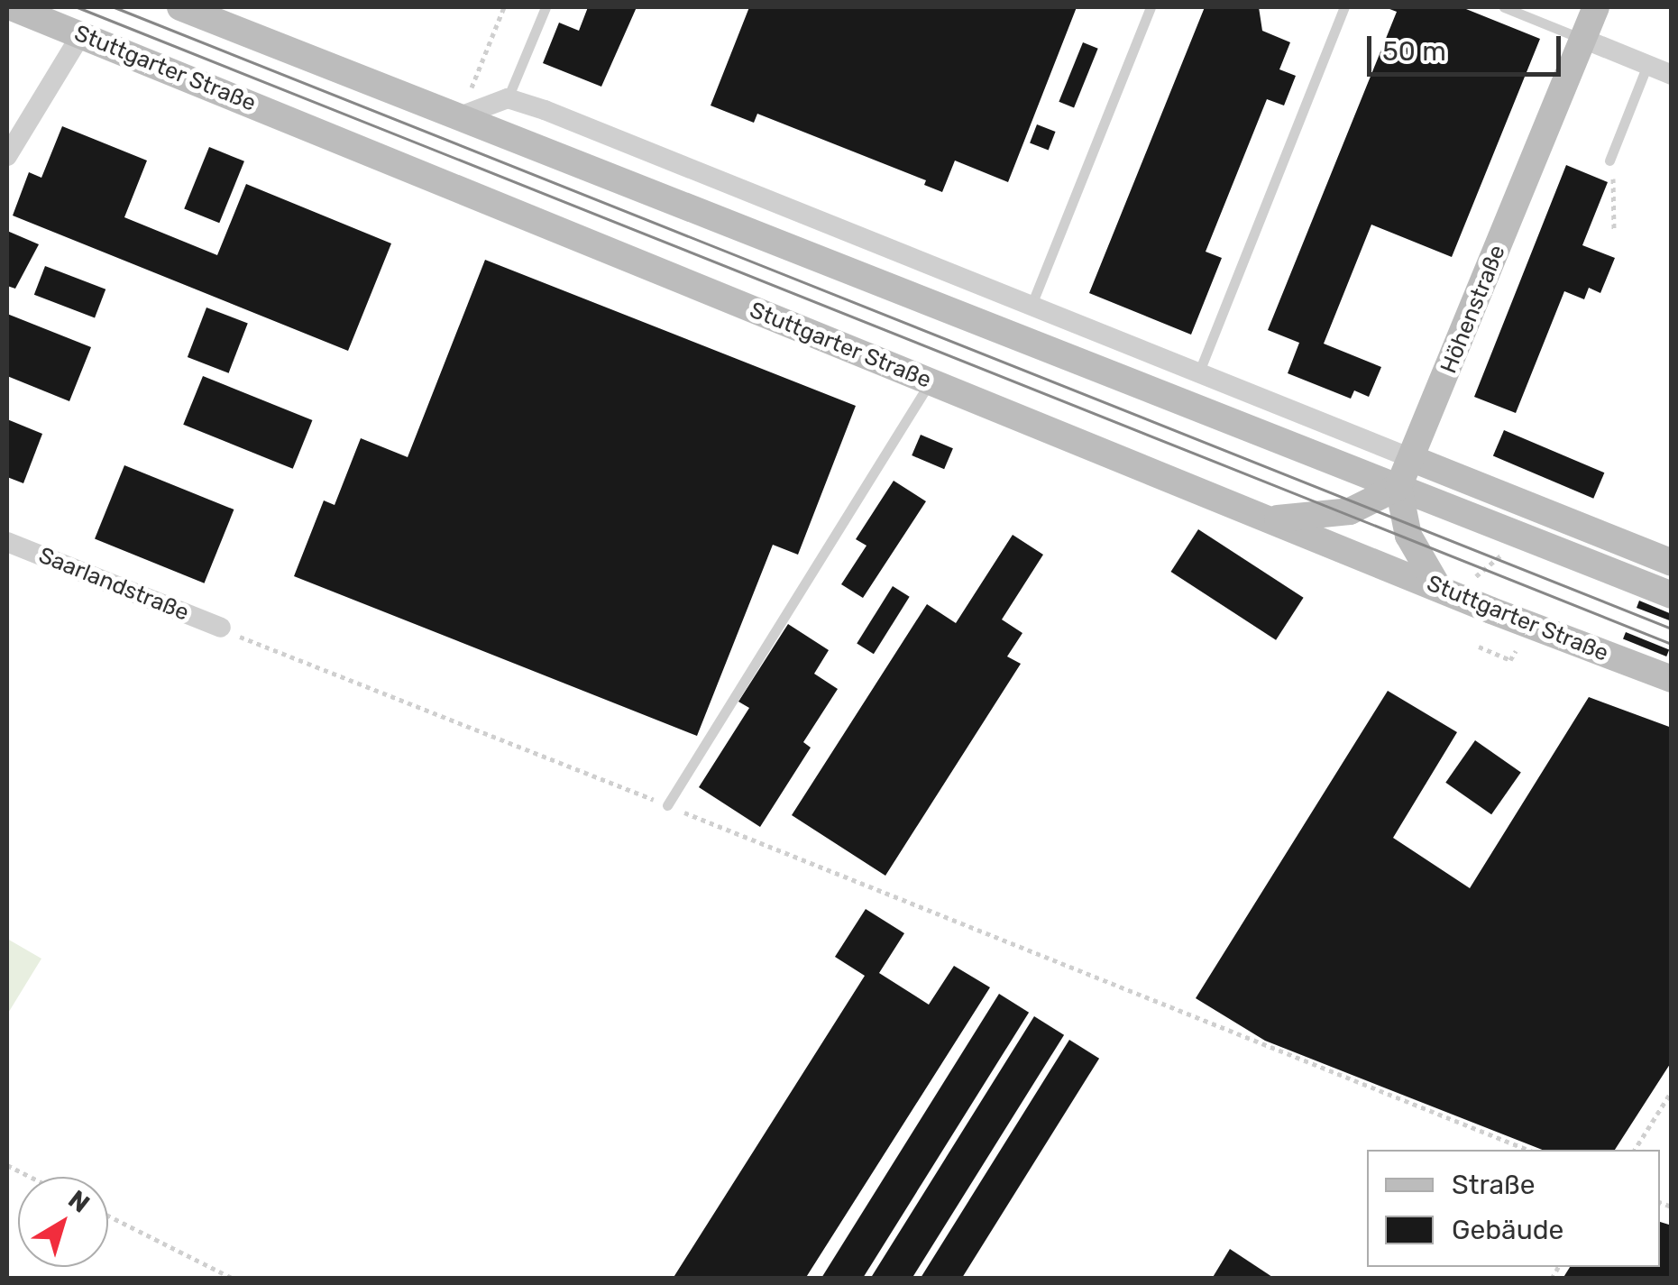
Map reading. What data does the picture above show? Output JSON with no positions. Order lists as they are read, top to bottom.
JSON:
{
  "streets": {
    "main road": ["Stuttgarter Straße", "Höhenstraße"],
    "street": ["Saarlandstraße"]
  },
  "legend": ["Straße", "Gebäude"],
  "scale_bar": "50 m",
  "north": "top right"
}
